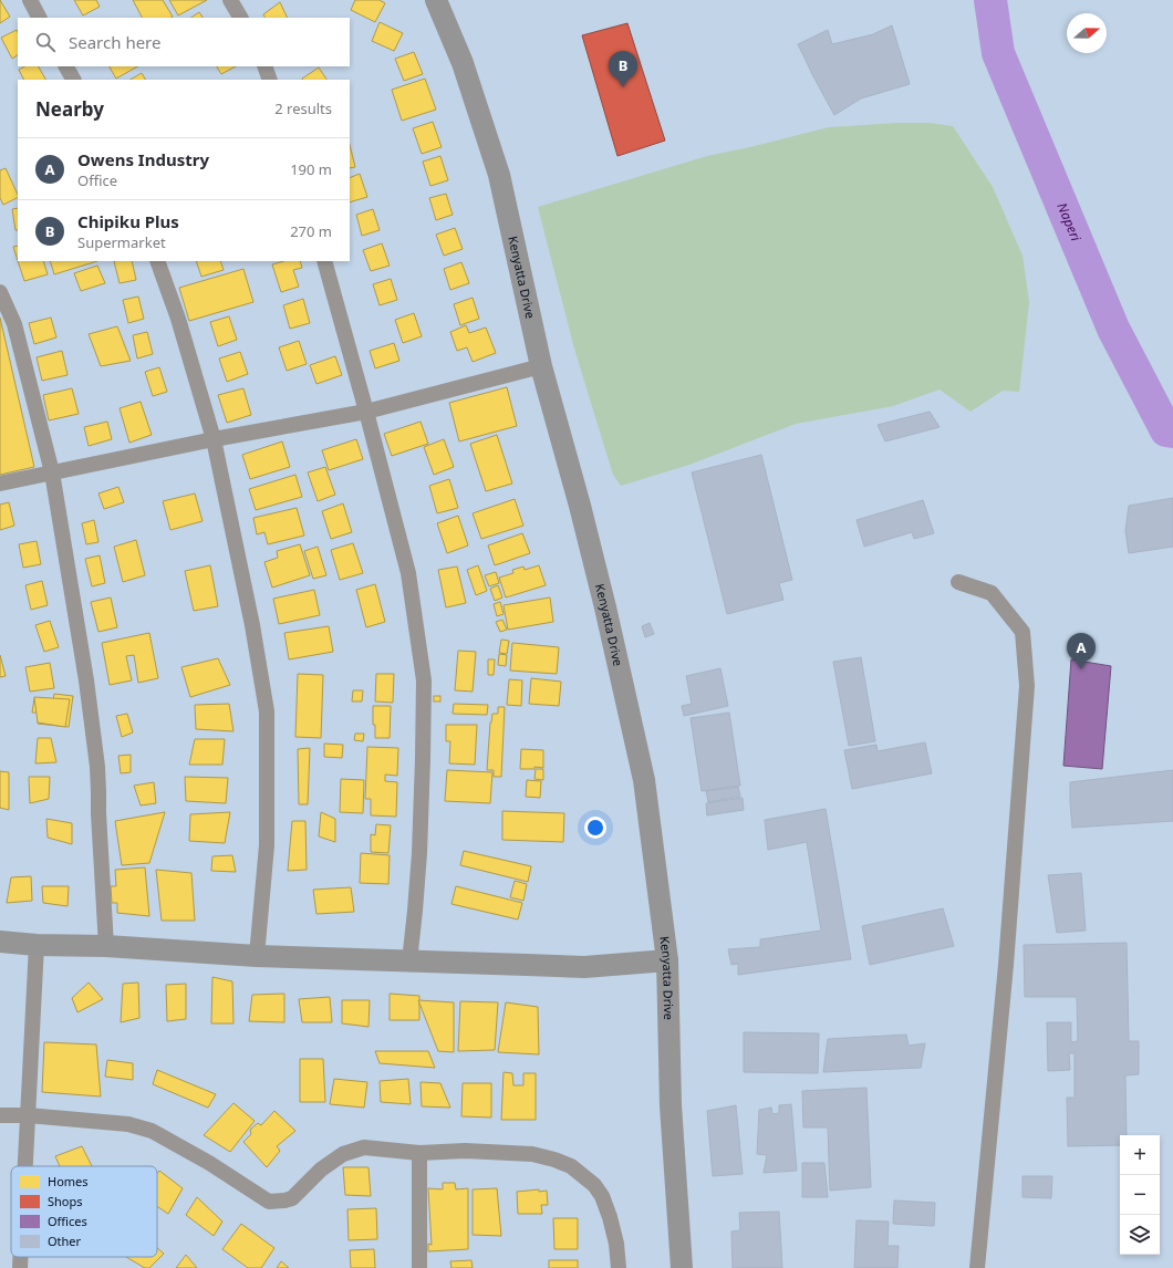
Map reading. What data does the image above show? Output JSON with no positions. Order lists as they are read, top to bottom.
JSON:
{
  "streets": {
    "main road": ["Kenyatta Drive"]
  },
  "water": ["Naperi"],
  "legend": [
    "Homes",
    "Shops",
    "Offices",
    "Other"
  ],
  "north": "right",
  "page": {
    "search": "Search here",
    "pins": ["B", "A"],
    "heading": ["Nearby", "2 results"],
    "list": [
      {
        "mark": "A",
        "name": "Owens Industry",
        "note": "Office",
        "value": "190 m"
      },
      {
        "mark": "B",
        "name": "Chipiku Plus",
        "note": "Supermarket",
        "value": "270 m"
      }
    ],
    "map_buttons": ["+", "−"]
  }
}
